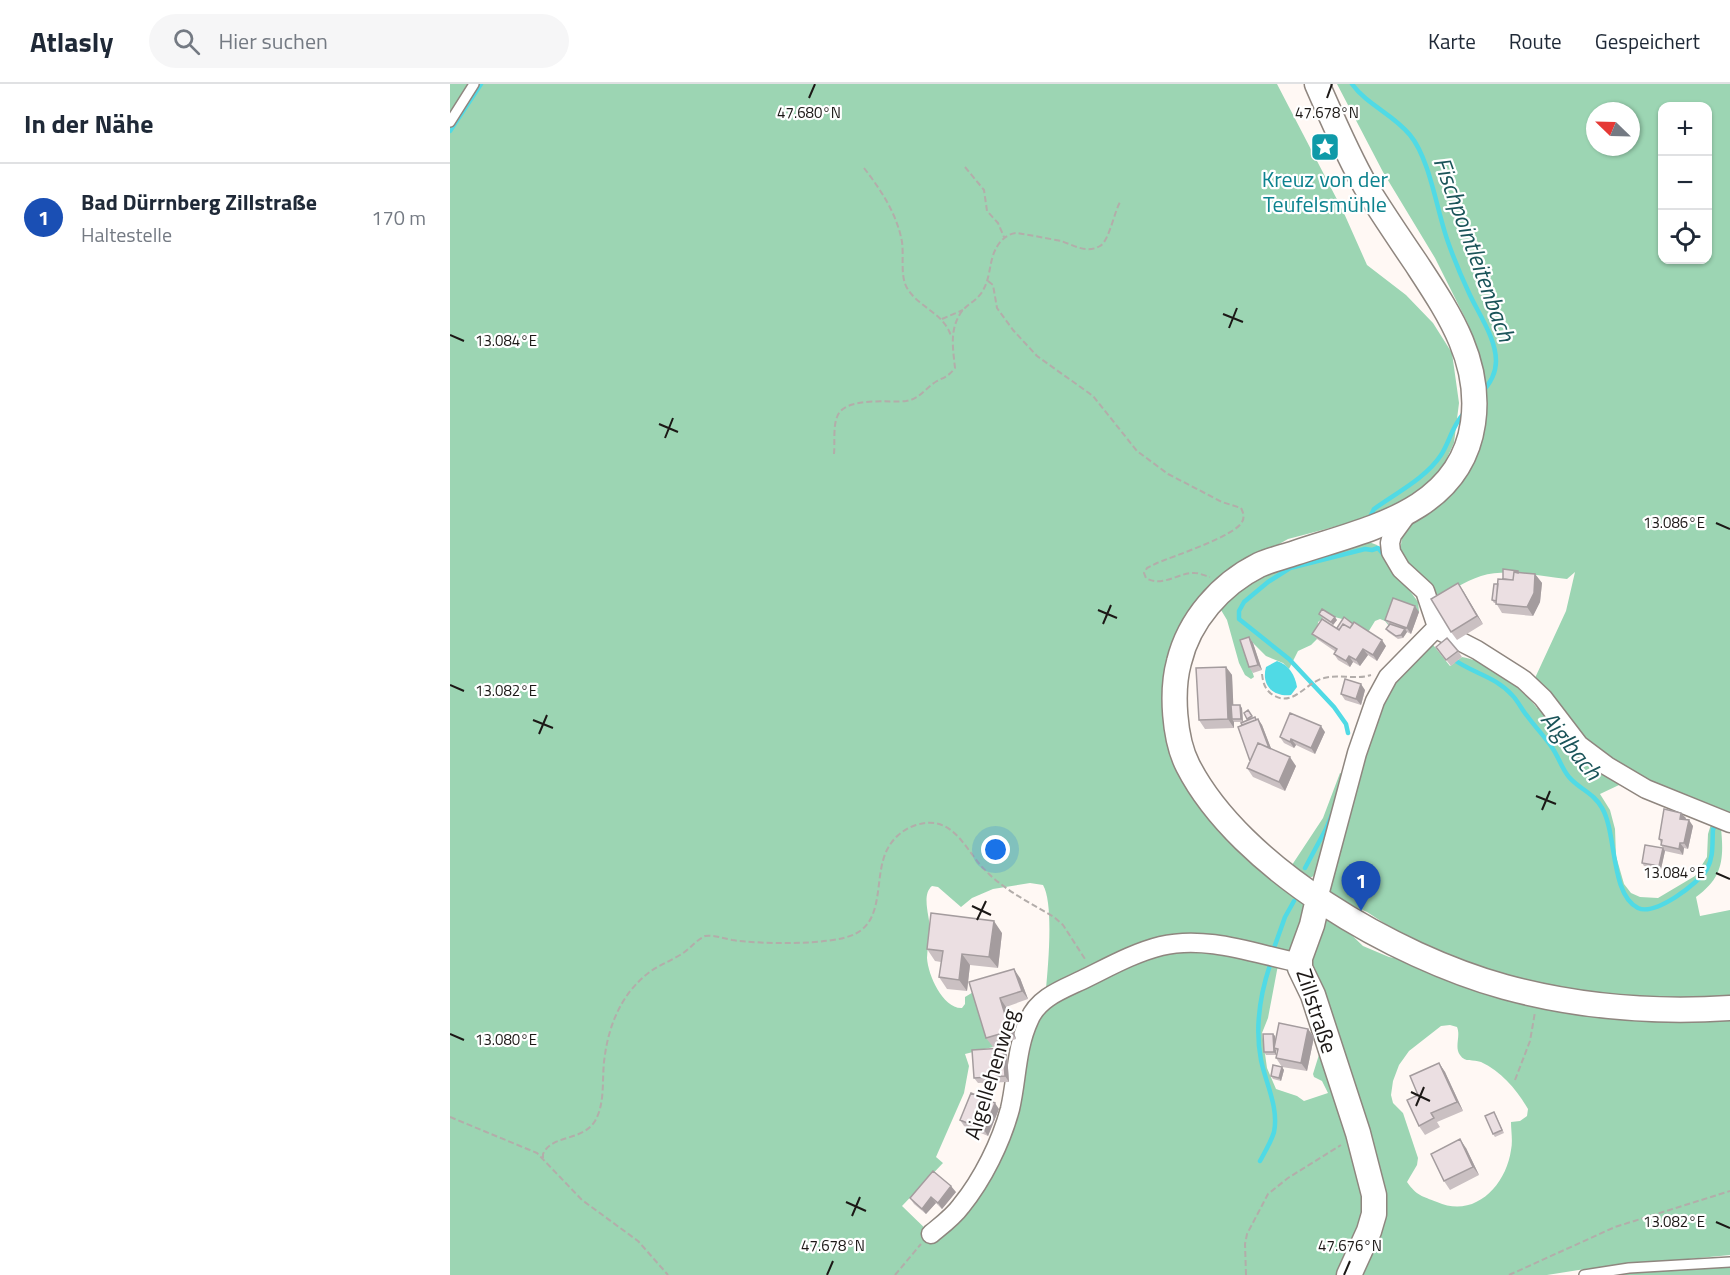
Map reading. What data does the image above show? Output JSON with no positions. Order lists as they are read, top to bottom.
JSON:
{
  "streets": {
    "main road": ["Zillstraße"],
    "street": ["Aigellehenweg"]
  },
  "crossings": [
    ["Zillstraße", "Aigellehenweg"]
  ],
  "water": ["Fischpointleitenbach", "Aiglbach"],
  "places": {
    "place": ["Kreuz von der Teufelsmühle"]
  },
  "north": "top left",
  "page": {
    "header": "Atlasly",
    "search": "Hier suchen",
    "nav": ["Karte", "Route", "Gespeichert"],
    "heading": "In der Nähe",
    "map_buttons": ["+", "−"],
    "list": [
      {
        "mark": "1",
        "name": "Bad Dürrnberg Zillstraße",
        "note": "Haltestelle",
        "value": "170 m"
      }
    ],
    "pins": "1"
  },
  "coordinates": [
    "47.678°N",
    "47.680°N",
    "13.084°E",
    "13.086°E",
    "13.082°E",
    "13.080°E",
    "47.676°N"
  ]
}
